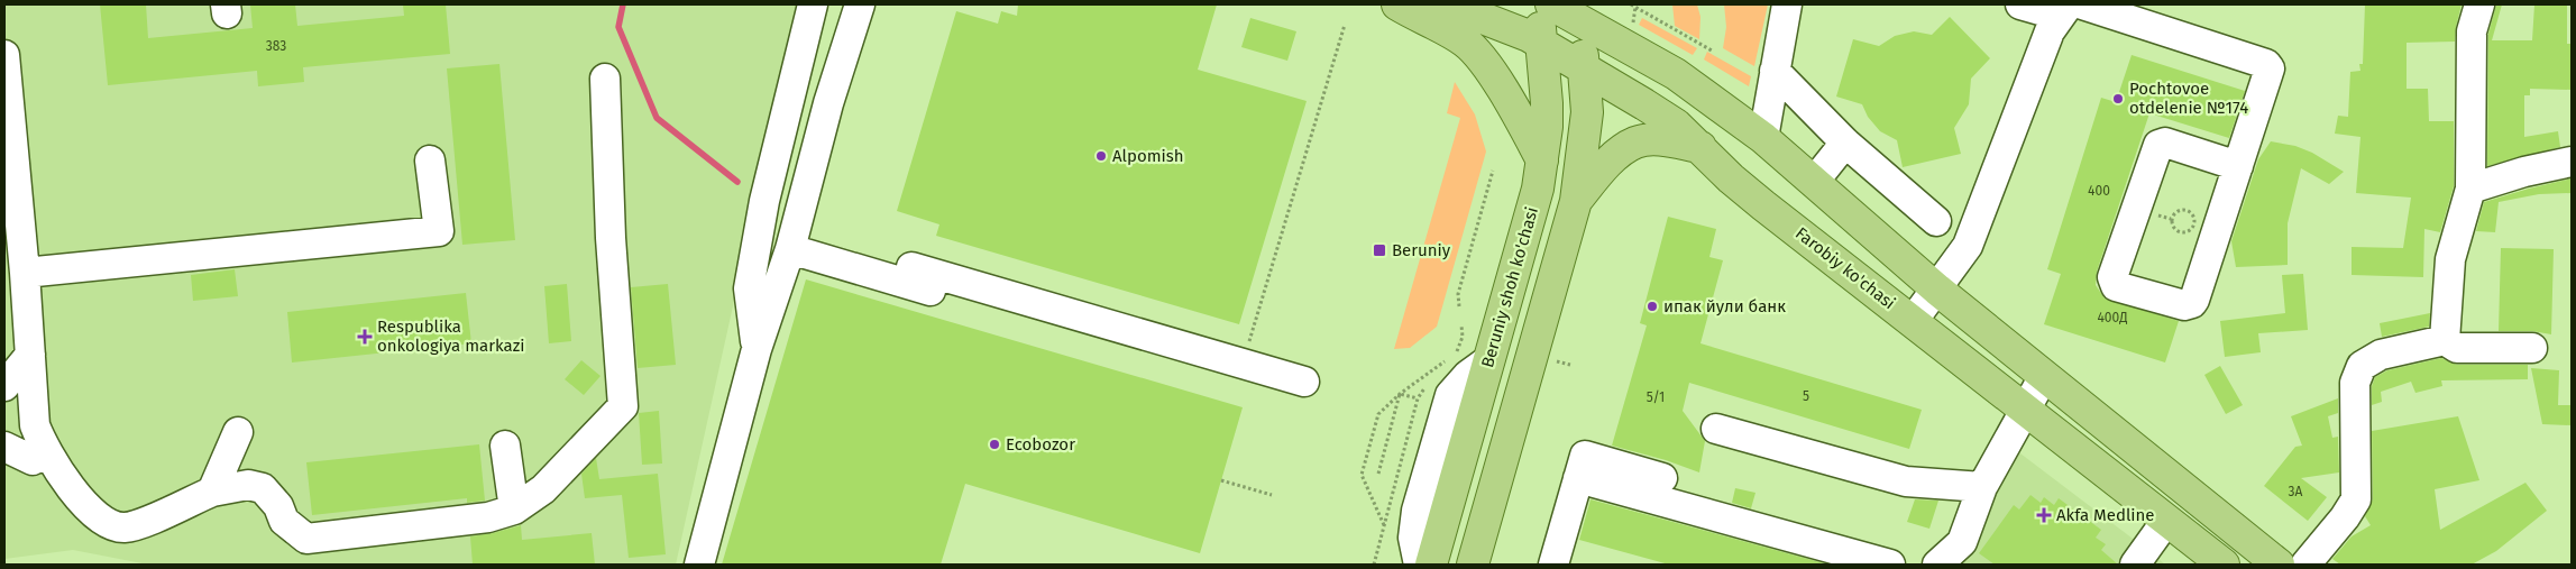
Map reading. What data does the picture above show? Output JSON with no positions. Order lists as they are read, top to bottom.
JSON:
{
  "streets": {
    "main road": ["Farobiy ko'chasi", "Beruniy shoh ko'chasi"]
  },
  "crossings": [
    ["Farobiy ko'chasi", "Beruniy shoh ko'chasi"]
  ],
  "places": {
    "other": [
      "Pochtovoe otdelenie №174",
      "Alpomish",
      "ипак йули банк",
      "Ecobozor"
    ],
    "transit": ["Beruniy"],
    "health": ["Respublika onkologiya markazi", "Akfa Medline"]
  },
  "house_numbers": [
    "383",
    "400",
    "400Д",
    "5",
    "5/1",
    "3A"
  ]
}
